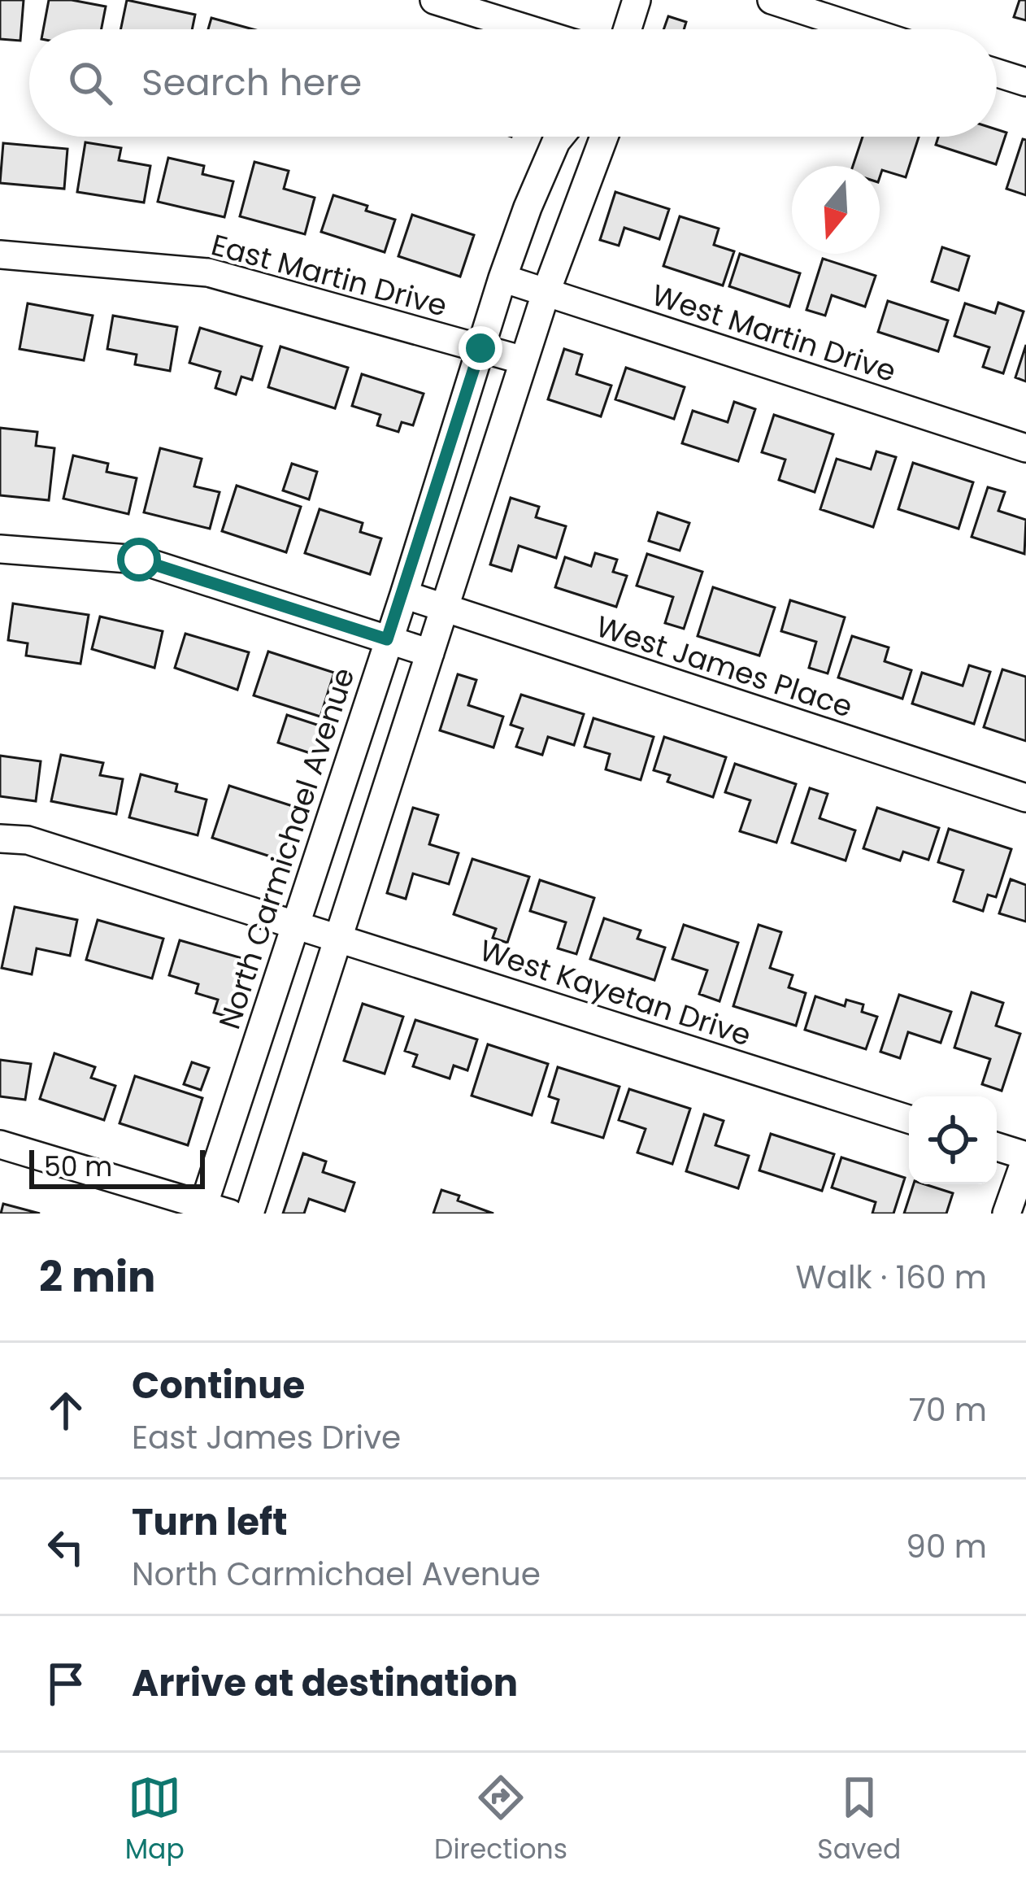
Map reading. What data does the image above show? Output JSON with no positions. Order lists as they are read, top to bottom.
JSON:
{
  "streets": {
    "street": [
      "East Martin Drive",
      "West Martin Drive",
      "West James Place",
      "North Carmichael Avenue",
      "West Kayetan Drive"
    ]
  },
  "crossings": [
    ["East Martin Drive", "North Carmichael Avenue"],
    ["West Martin Drive", "North Carmichael Avenue"],
    ["West James Place", "North Carmichael Avenue"],
    ["North Carmichael Avenue", "West Kayetan Drive"]
  ],
  "scale_bar": "50 m",
  "north": "bottom",
  "page": {
    "search": "Search here",
    "scale": "50 m",
    "heading": ["2 min", "Walk · 160 m"],
    "list": [
      ["Continue", "East James Drive", "70 m"],
      ["Turn left", "North Carmichael Avenue", "90 m"],
      "Arrive at destination"
    ],
    "nav": ["Map", "Directions", "Saved"]
  }
}
